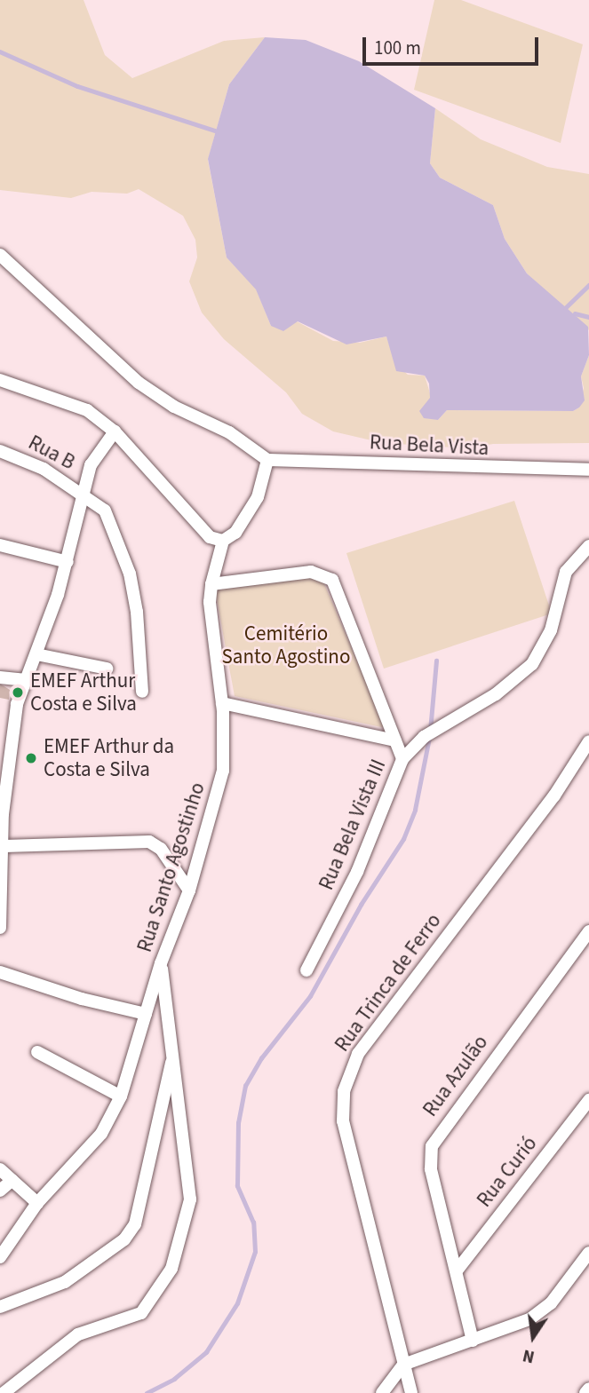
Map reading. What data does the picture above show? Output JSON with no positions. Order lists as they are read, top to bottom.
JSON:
{
  "streets": {
    "street": [
      "Rua Bela Vista",
      "Rua B",
      "Rua Bela Vista III",
      "Rua Santo Agostinho",
      "Rua Trinca de Ferro",
      "Rua Azulão",
      "Rua Curió"
    ]
  },
  "crossings": [
    ["Rua Bela Vista", "Rua Santo Agostinho"],
    ["Rua Azulão", "Rua Curió"]
  ],
  "parks": ["Cemitério Santo Agostino"],
  "places": ["EMEF Arthur Costa e Silva", "EMEF Arthur da Costa e Silva"],
  "scale_bar": "100 m",
  "north": "bottom"
}
